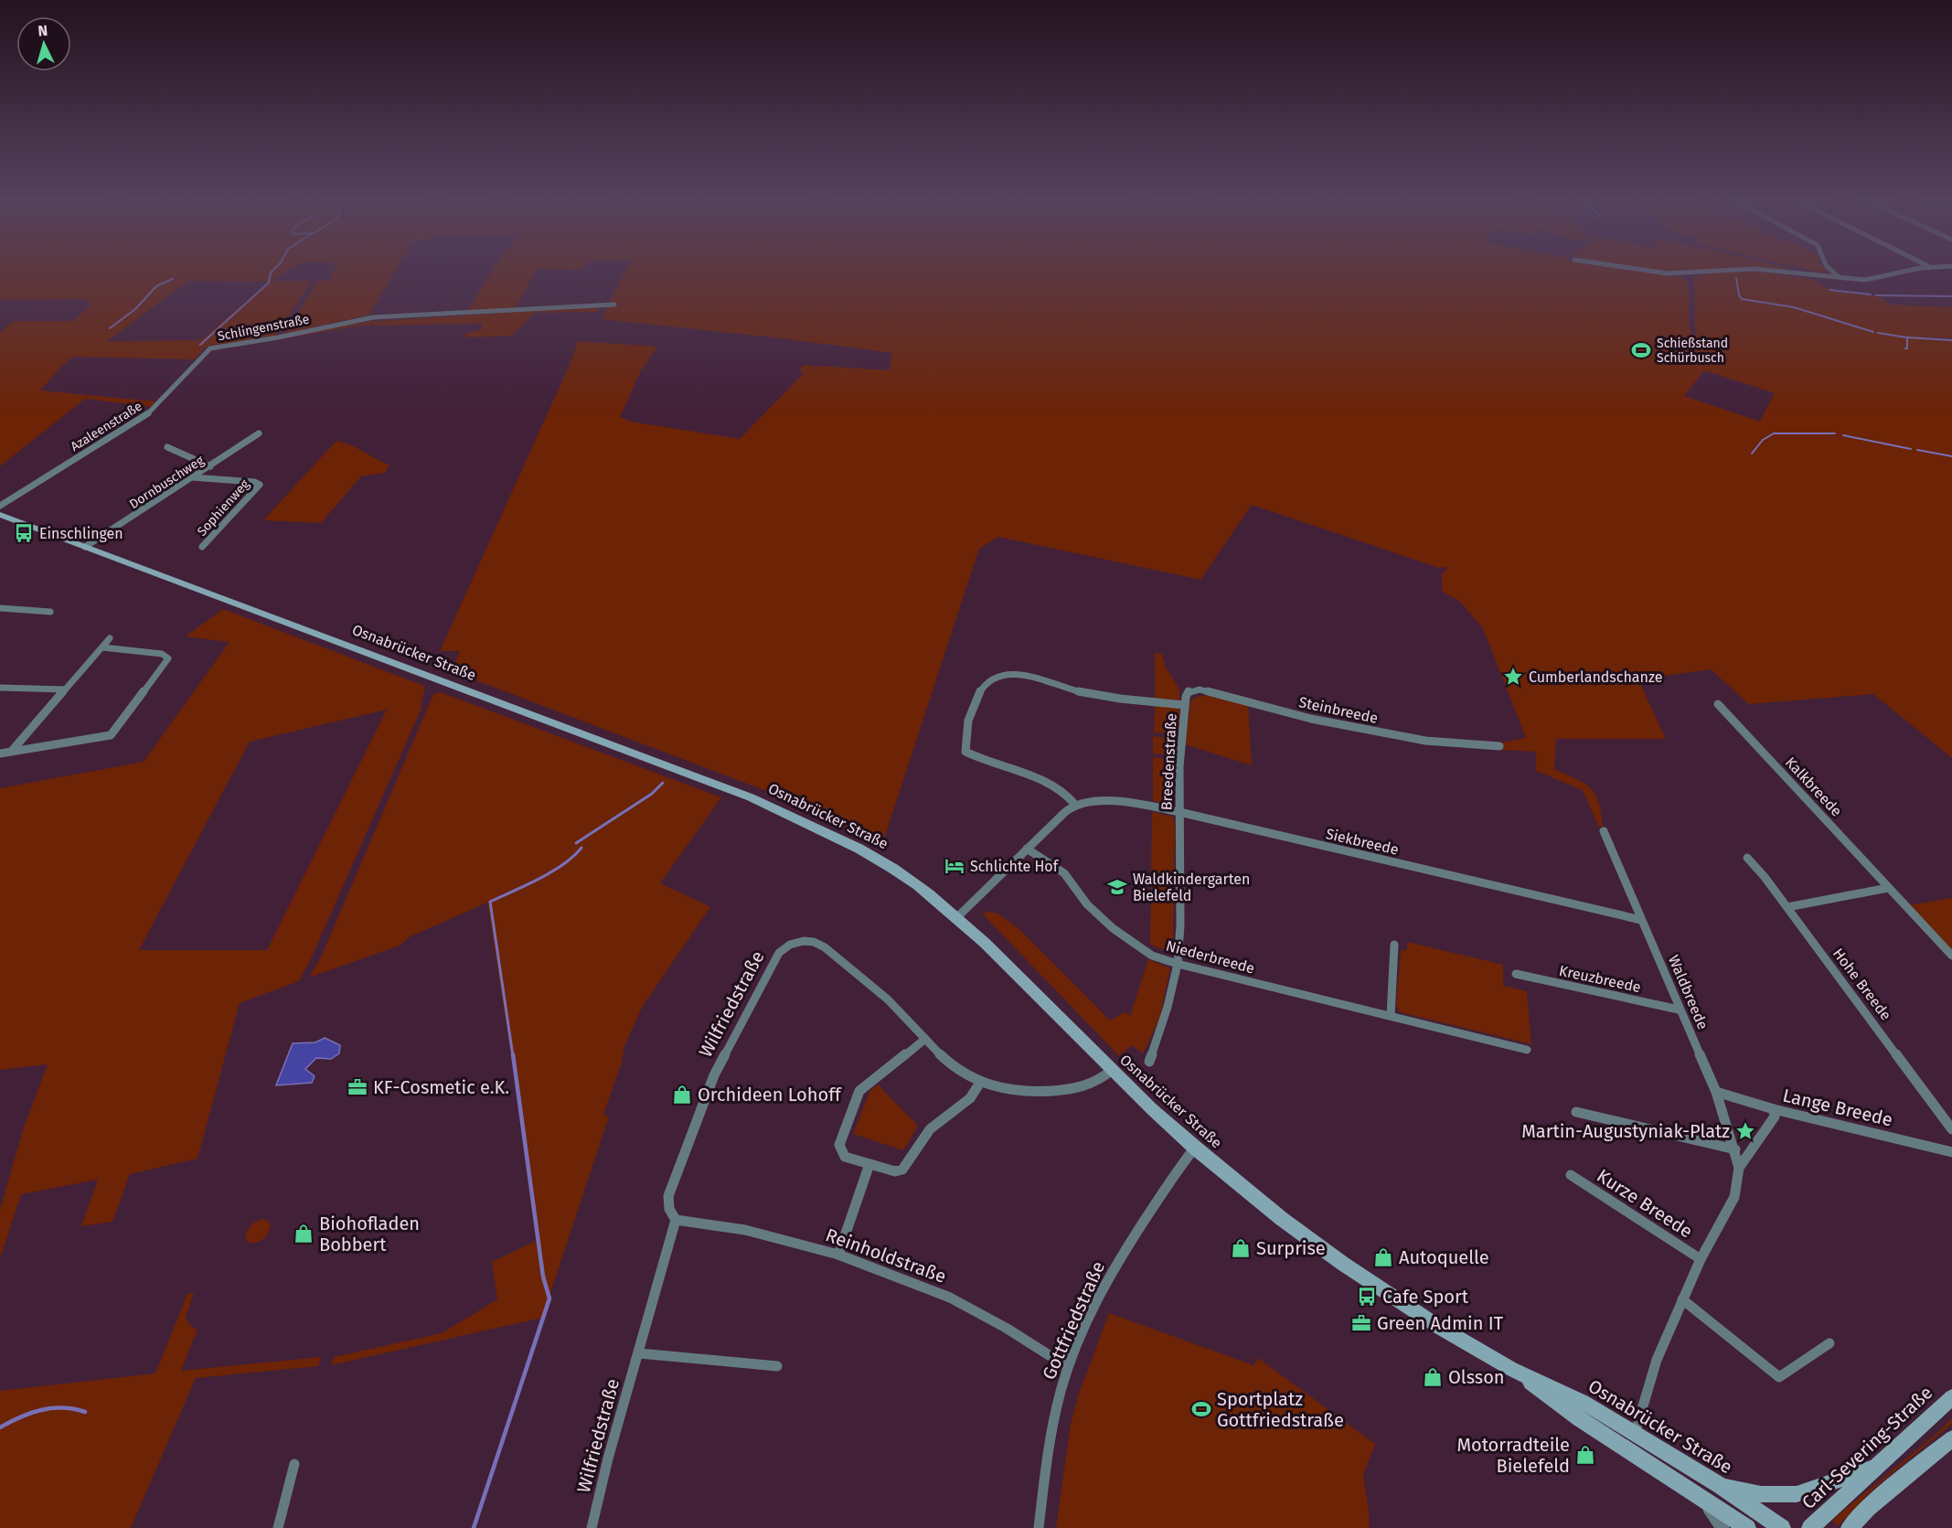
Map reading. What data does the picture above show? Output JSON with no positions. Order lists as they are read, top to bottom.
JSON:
{
  "streets": {
    "main road": ["Osnabrücker Straße", "Carl-Severing-Straße"],
    "street": [
      "Schlingenstraße",
      "Azaleenstraße",
      "Dornbuschweg",
      "Sophienweg",
      "Steinbreede",
      "Breedenstraße",
      "Kalkbreede",
      "Siekbreede",
      "Niederbreede",
      "Kreuzbreede",
      "Hohe Breede",
      "Waldbreede",
      "Wilfriedstraße",
      "Lange Breede",
      "Kurze Breede",
      "Reinholdstraße",
      "Gottfriedstraße"
    ]
  },
  "crossings": [
    ["Schlingenstraße", "Azaleenstraße"],
    ["Dornbuschweg", "Sophienweg"],
    ["Dornbuschweg", "Osnabrücker Straße"],
    ["Osnabrücker Straße", "Waldbreede"],
    ["Osnabrücker Straße", "Wilfriedstraße"],
    ["Osnabrücker Straße", "Gottfriedstraße"],
    ["Steinbreede", "Breedenstraße"],
    ["Breedenstraße", "Siekbreede"],
    ["Breedenstraße", "Niederbreede"],
    ["Siekbreede", "Waldbreede"],
    ["Kreuzbreede", "Waldbreede"],
    ["Waldbreede", "Lange Breede"],
    ["Waldbreede", "Kurze Breede"],
    ["Wilfriedstraße", "Reinholdstraße"],
    ["Reinholdstraße", "Gottfriedstraße"]
  ],
  "places": {
    "sports": ["Schießstand Schürbusch", "Sportplatz Gottfriedstraße"],
    "bus stop": ["Einschlingen", "Cafe Sport"],
    "place": ["Cumberlandschanze", "Martin-Augustyniak-Platz"],
    "hotel": ["Schlichte Hof"],
    "school or university": ["Waldkindergarten Bielefeld"],
    "office": ["KF-Cosmetic e.K.", "Green Admin IT"],
    "shop": [
      "Orchideen Lohoff",
      "Biohofladen Bobbert",
      "Surprise",
      "Autoquelle",
      "Olsson",
      "Motorradteile Bielefeld"
    ]
  },
  "north": "top"
}
